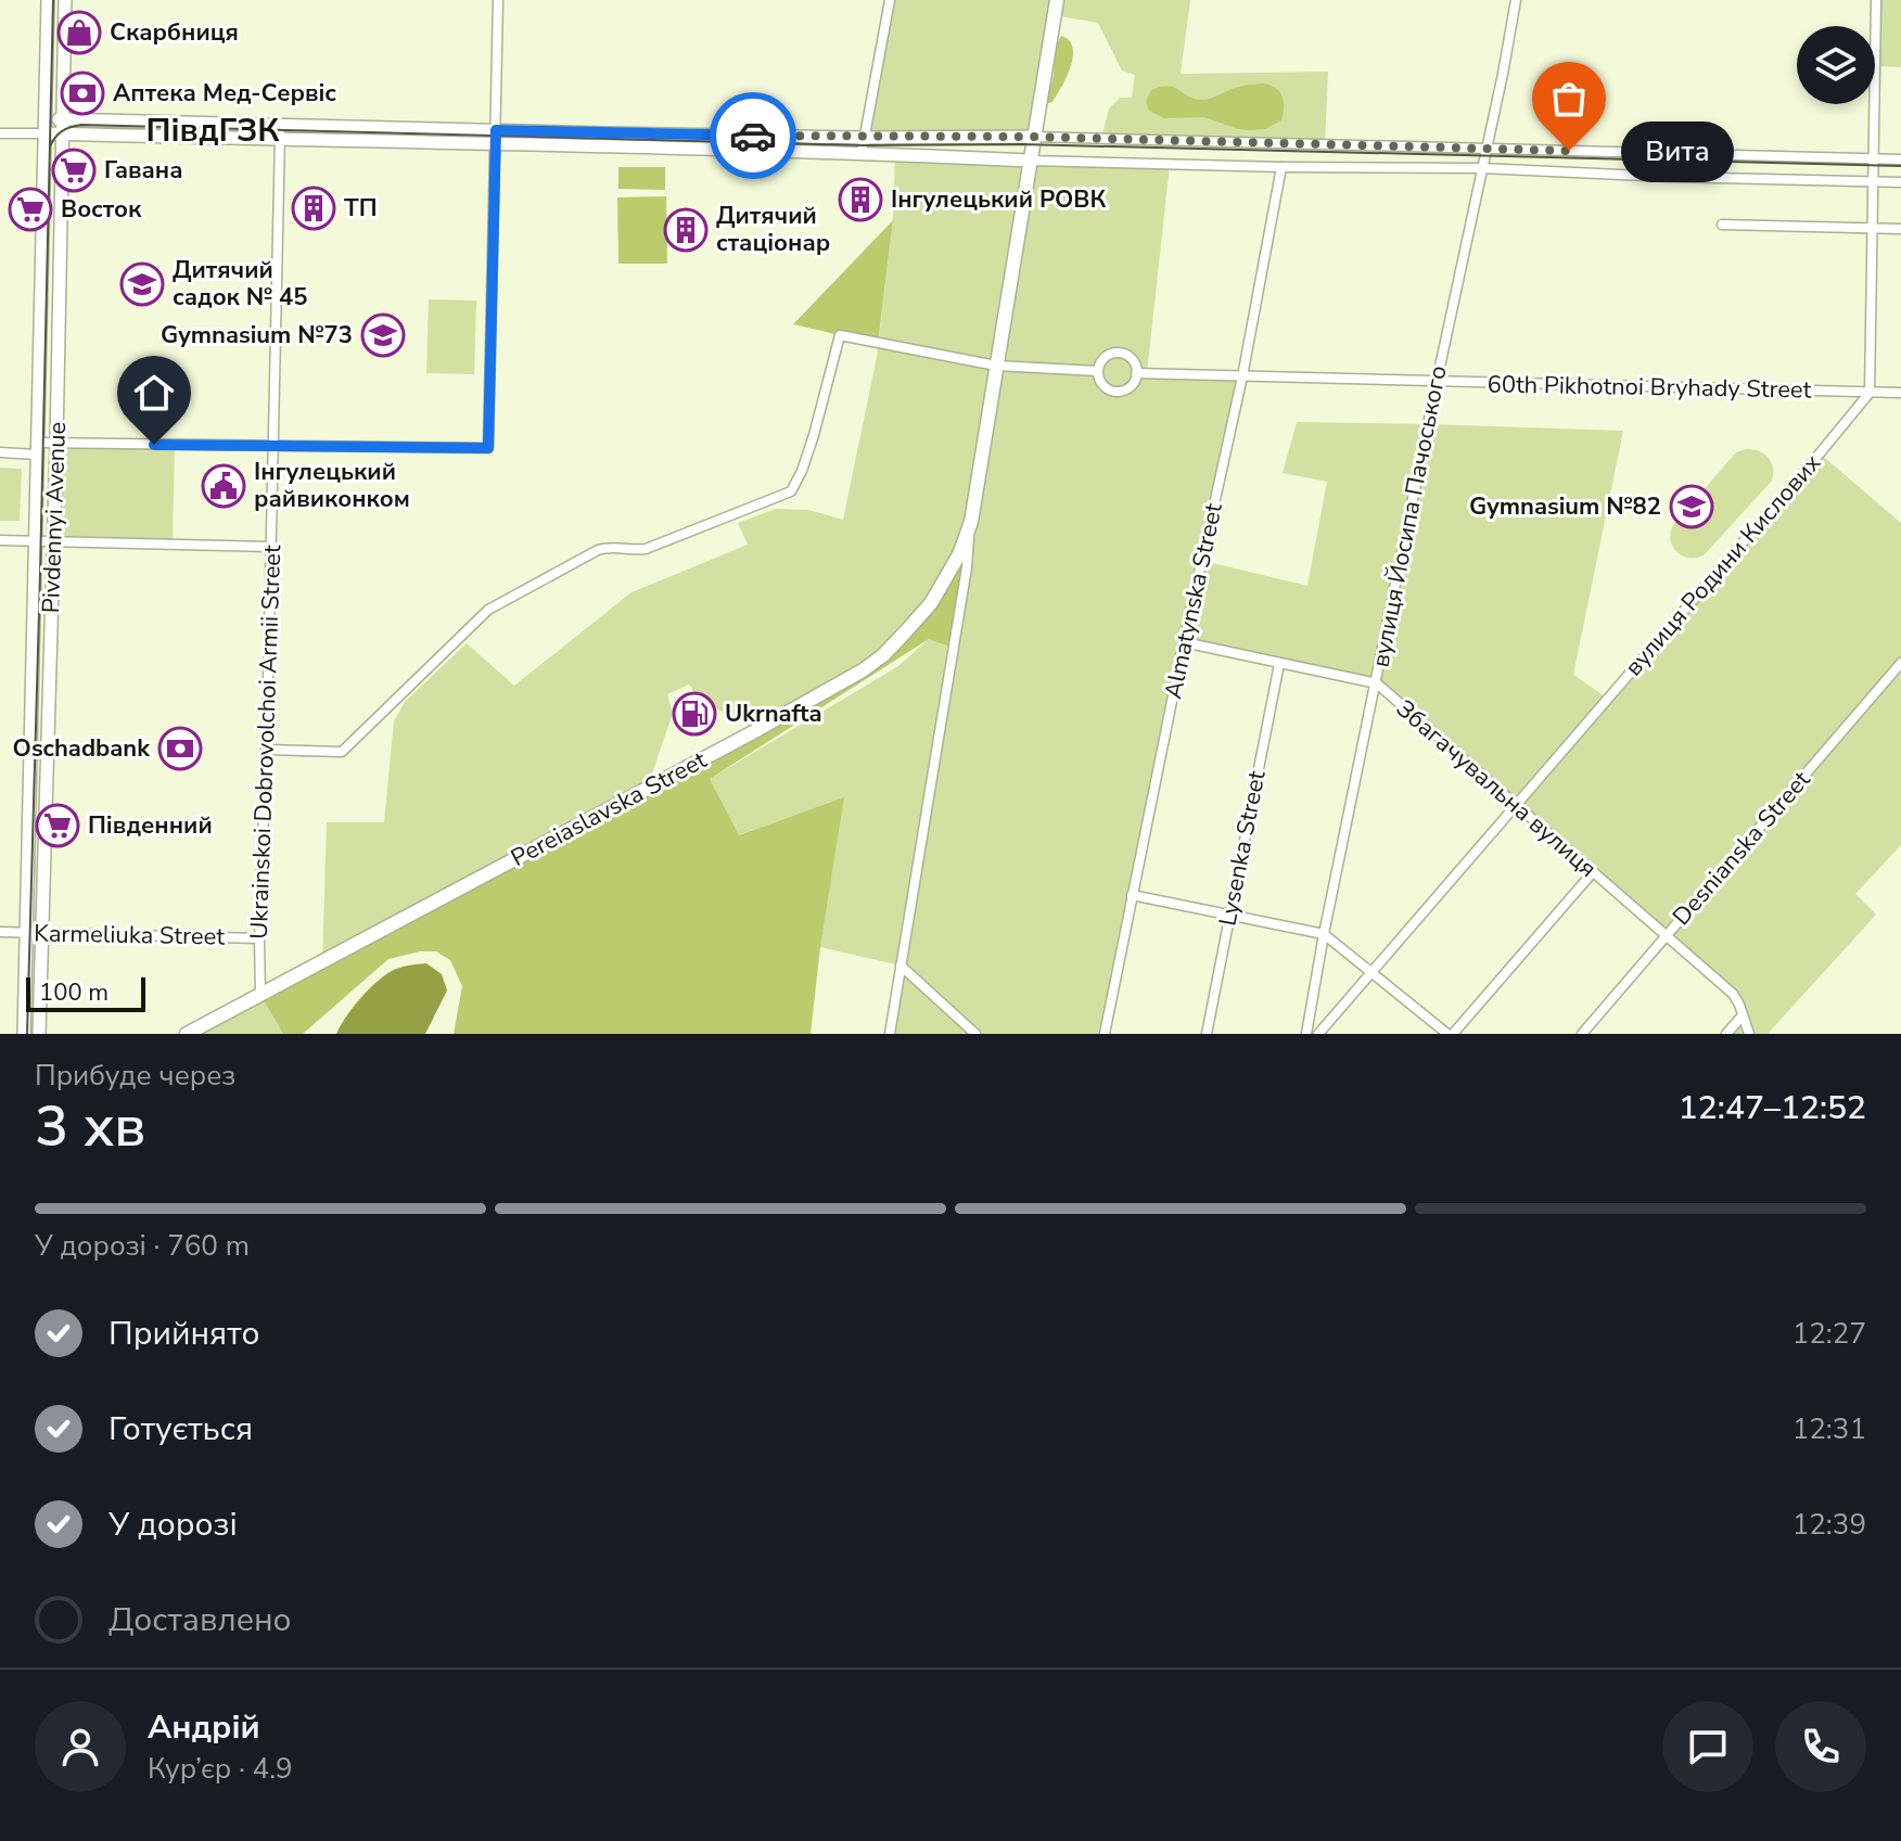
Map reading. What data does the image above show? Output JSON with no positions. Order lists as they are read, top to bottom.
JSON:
{
  "streets": {
    "main road": ["Pivdennyi Avenue", "Pereiaslavska Street"],
    "street": [
      "60th Pikhotnoi Bryhady Street",
      "вулиця Йосипа Пачоського",
      "вулиця Родини Кислових",
      "Almatynska Street",
      "Ukrainskoi Dobrovolchoi Armii Street",
      "Збагачувальна вулиця",
      "Lysenka Street",
      "Desnianska Street",
      "Karmeliuka Street"
    ]
  },
  "crossings": [
    ["60th Pikhotnoi Bryhady Street", "вулиця Йосипа Пачоського"],
    ["60th Pikhotnoi Bryhady Street", "вулиця Родини Кислових"],
    ["60th Pikhotnoi Bryhady Street", "Almatynska Street"],
    ["вулиця Йосипа Пачоського", "Збагачувальна вулиця"],
    ["Pivdennyi Avenue", "Karmeliuka Street"],
    ["вулиця Родини Кислових", "Збагачувальна вулиця"],
    ["Almatynska Street", "Збагачувальна вулиця"],
    ["Ukrainskoi Dobrovolchoi Armii Street", "Pereiaslavska Street"],
    ["Ukrainskoi Dobrovolchoi Armii Street", "Karmeliuka Street"],
    ["Збагачувальна вулиця", "Lysenka Street"],
    ["Збагачувальна вулиця", "Desnianska Street"]
  ],
  "districts": ["ПівдГЗК"],
  "places": {
    "shop": ["Скарбниця"],
    "bank": ["Аптека Мед-Сервіс", "Oschadbank"],
    "other": ["Вита"],
    "supermarket": ["Гавана", "Восток", "Південний"],
    "building": ["Інгулецький РОВК", "ТП", "Дитячий стаціонар"],
    "school or university": ["Дитячий садок № 45", "Gymnasium №73", "Gymnasium №82"],
    "public building": ["Інгулецький райвиконком"],
    "fuel station": ["Ukrnafta"]
  },
  "scale_bar": "100 m",
  "page": {
    "bubble": "Вита",
    "scale": "100 m",
    "heading": ["3 хв", "Прибуде через", "12:47–12:52"],
    "panel": ["Андрій", "Кур’єр · 4.9"],
    "bar": "У дорозі · 760 m",
    "list": [
      ["Прийнято", "12:27"],
      ["Готується", "12:31"],
      ["У дорозі", "12:39"],
      "Доставлено"
    ]
  }
}
